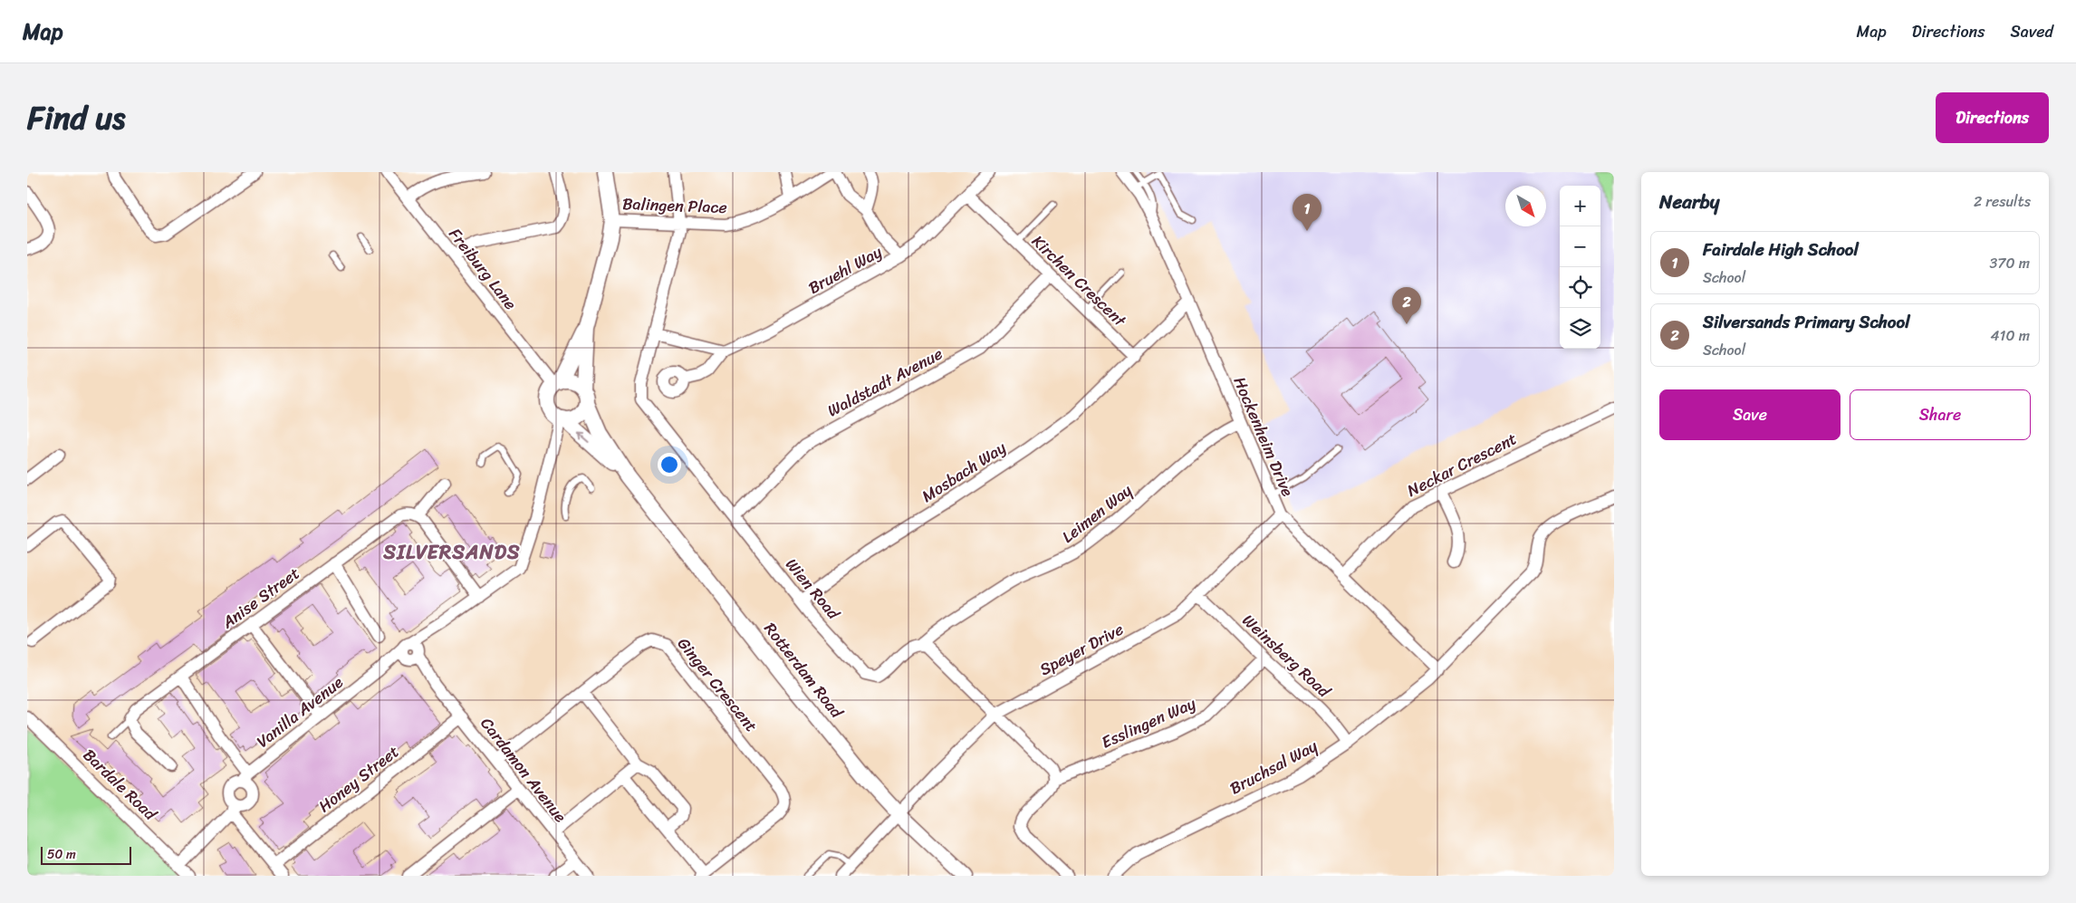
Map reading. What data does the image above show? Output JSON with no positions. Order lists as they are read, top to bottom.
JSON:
{
  "streets": {
    "street": [
      "Balingen Place",
      "Freiburg Lane",
      "Bruehl Way",
      "Kirchen Crescent",
      "Waldstadt Avenue",
      "Hockenheim Drive",
      "Neckar Crescent",
      "Mosbach Way",
      "Leimen Way",
      "Wien Road",
      "Anise Street",
      "Speyer Drive",
      "Weinsberg Road",
      "Rotterdam Road",
      "Ginger Crescent",
      "Vanilla Avenue",
      "Esslingen Way",
      "Bruchsal Way",
      "Cardamon Avenue",
      "Honey Street",
      "Bardale Road"
    ]
  },
  "crossings": [
    ["Balingen Place", "Wien Road"],
    ["Freiburg Lane", "Rotterdam Road"],
    ["Freiburg Lane", "Vanilla Avenue"],
    ["Bruehl Way", "Kirchen Crescent"],
    ["Kirchen Crescent", "Waldstadt Avenue"],
    ["Kirchen Crescent", "Mosbach Way"],
    ["Waldstadt Avenue", "Wien Road"],
    ["Hockenheim Drive", "Neckar Crescent"],
    ["Hockenheim Drive", "Leimen Way"],
    ["Hockenheim Drive", "Speyer Drive"],
    ["Hockenheim Drive", "Bruchsal Way"],
    ["Mosbach Way", "Wien Road"],
    ["Leimen Way", "Wien Road"],
    ["Speyer Drive", "Weinsberg Road"],
    ["Speyer Drive", "Rotterdam Road"],
    ["Weinsberg Road", "Esslingen Way"],
    ["Weinsberg Road", "Bruchsal Way"],
    ["Rotterdam Road", "Vanilla Avenue"],
    ["Ginger Crescent", "Cardamon Avenue"],
    ["Vanilla Avenue", "Cardamon Avenue"],
    ["Cardamon Avenue", "Honey Street"]
  ],
  "districts": ["SILVERSANDS"],
  "scale_bar": "50 m",
  "north": "bottom right",
  "page": {
    "header": "Map",
    "nav": ["Map", "Directions", "Saved"],
    "title": "Find us",
    "buttons": [
      "Directions",
      ["Save", "Share"]
    ],
    "heading": ["Nearby", "2 results"],
    "map_buttons": ["+", "−"],
    "pins": ["1", "2"],
    "list": [
      {
        "mark": "1",
        "name": "Fairdale High School",
        "note": "School",
        "value": "370 m"
      },
      {
        "mark": "2",
        "name": "Silversands Primary School",
        "note": "School",
        "value": "410 m"
      }
    ],
    "scale": "50 m"
  }
}
